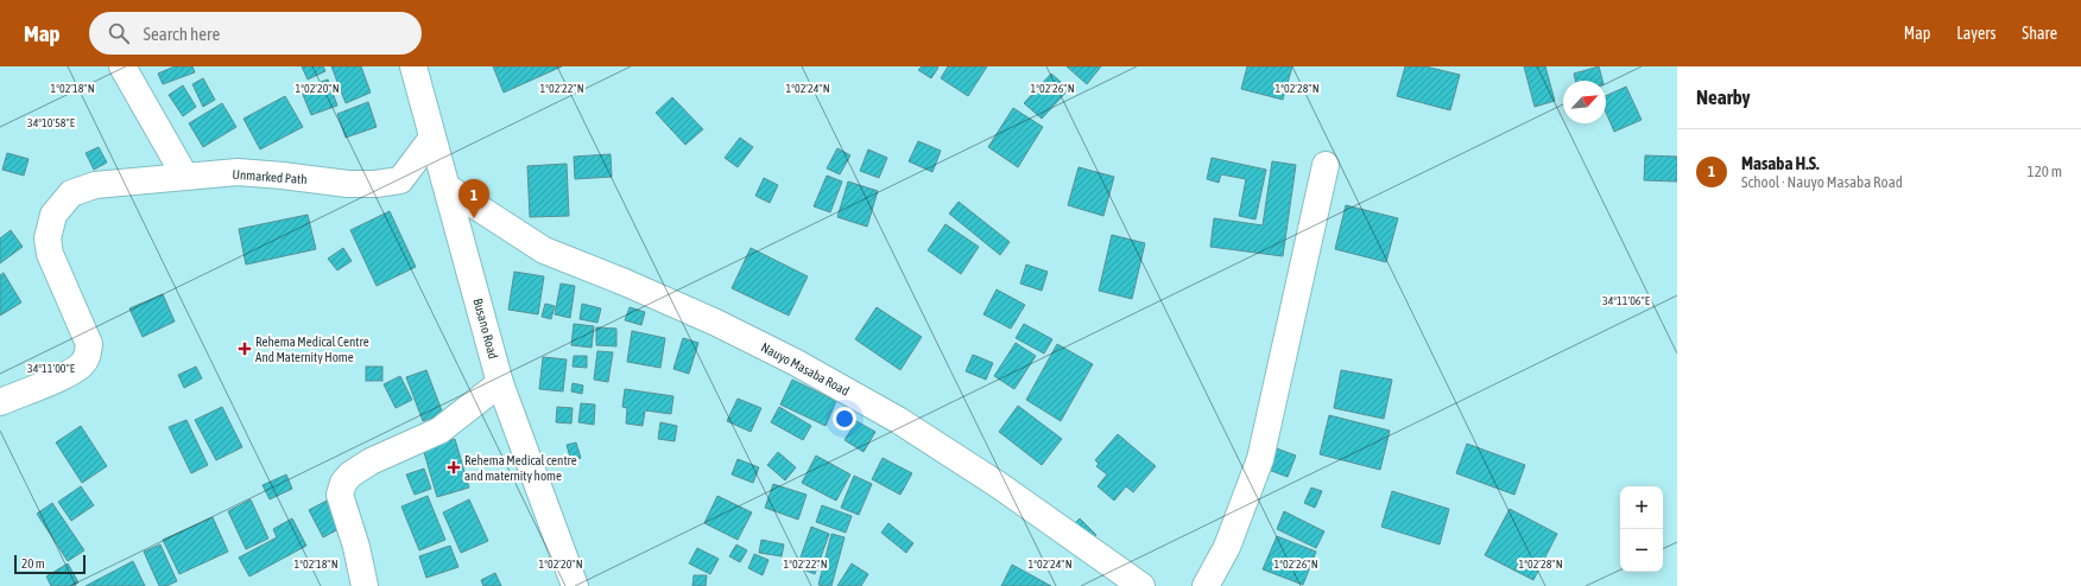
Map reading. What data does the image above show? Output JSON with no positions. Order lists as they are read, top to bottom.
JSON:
{
  "streets": {
    "street": ["Unmarked Path", "Busano Road", "Nauyo Masaba Road"]
  },
  "crossings": [
    ["Unmarked Path", "Busano Road"],
    ["Busano Road", "Nauyo Masaba Road"]
  ],
  "places": {
    "health": ["Rehema Medical Centre And Maternity Home", "Rehema Medical centre and maternity home"]
  },
  "scale_bar": "20 m",
  "north": "top right",
  "page": {
    "header": "Map",
    "search": "Search here",
    "nav": ["Map", "Layers", "Share"],
    "heading": "Nearby",
    "list": [
      {
        "mark": "1",
        "name": "Masaba H.S.",
        "note": "School · Nauyo Masaba Road",
        "value": "120 m"
      }
    ],
    "pins": "1",
    "map_buttons": ["+", "−"],
    "scale": "20 m"
  },
  "coordinates": [
    "1°02'18\"N",
    "1°02'20\"N",
    "1°02'22\"N",
    "1°02'24\"N",
    "1°02'26\"N",
    "1°02'28\"N",
    "34°10'58\"E",
    "34°11'06\"E",
    "34°11'00\"E"
  ]
}
